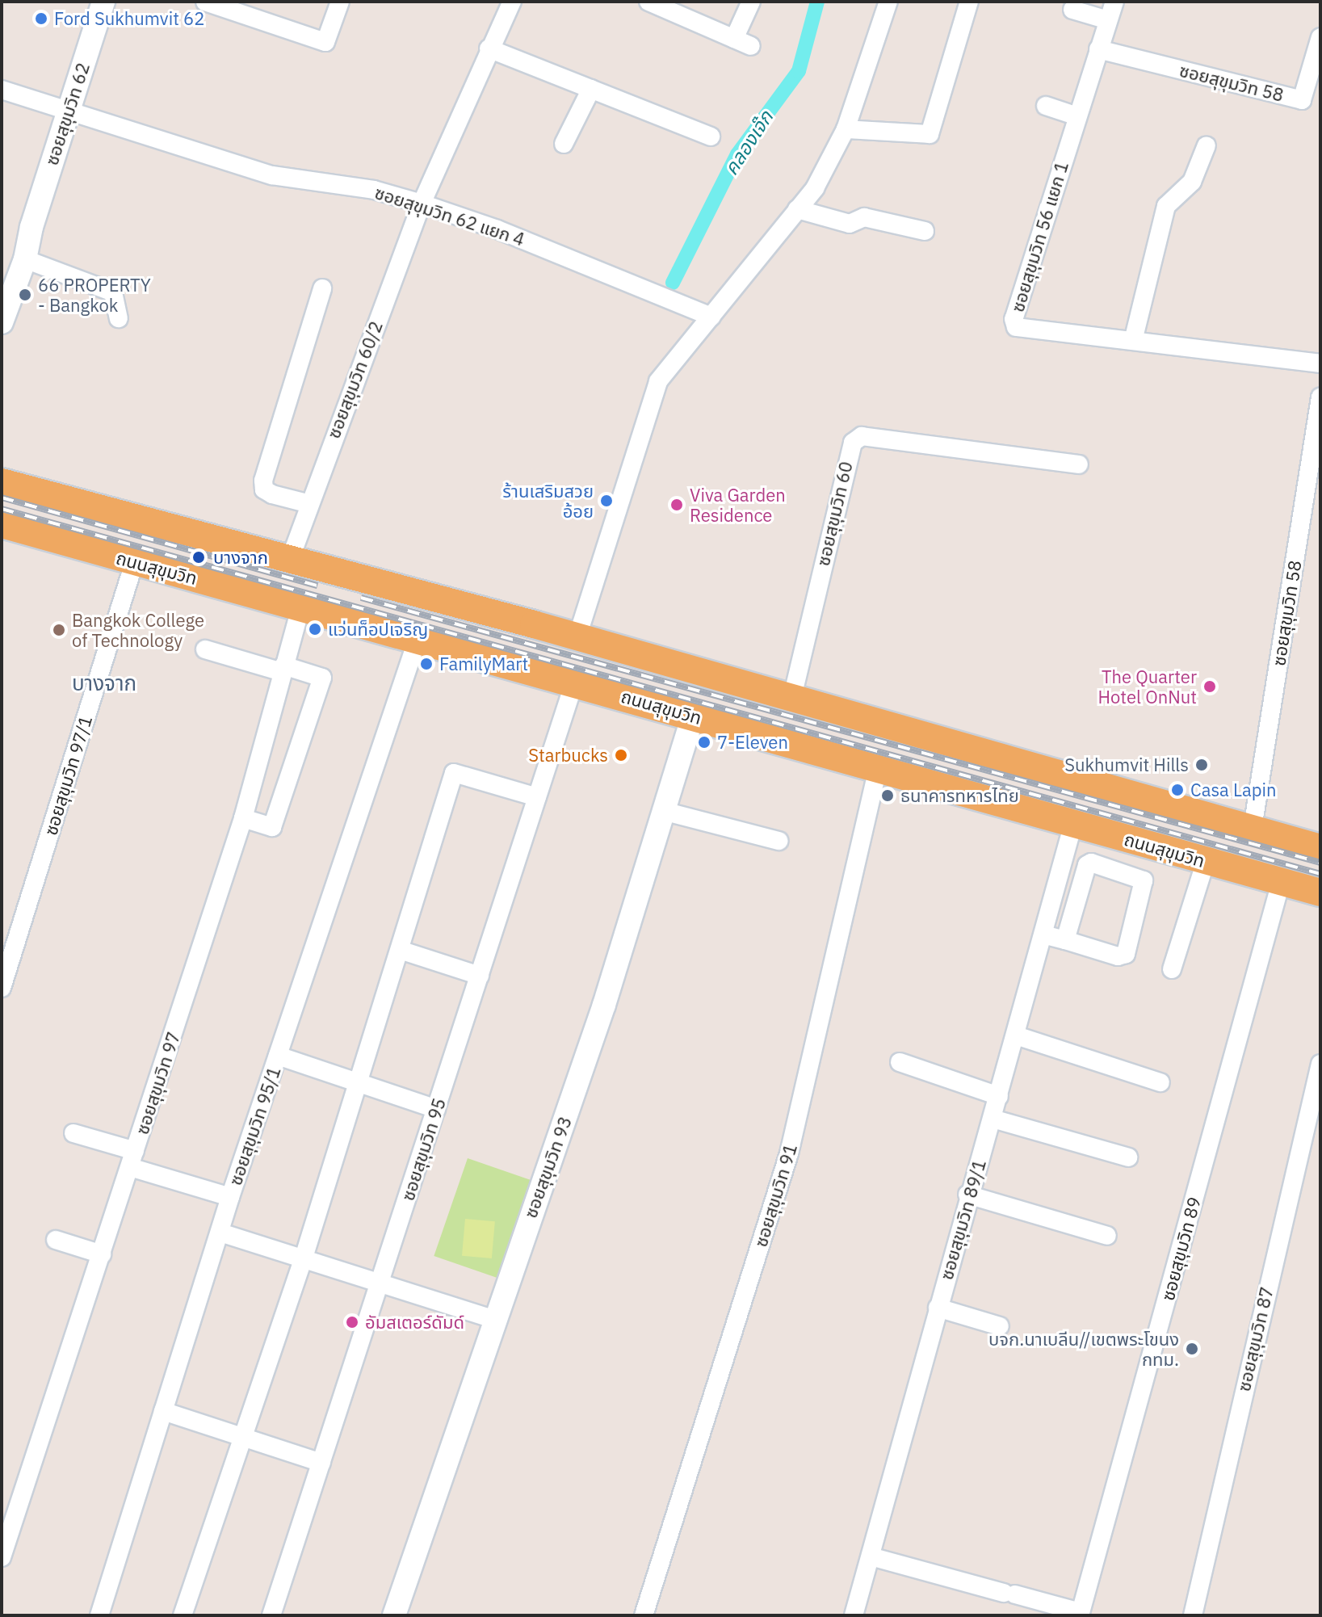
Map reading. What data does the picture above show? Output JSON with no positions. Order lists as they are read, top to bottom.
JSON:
{
  "streets": {
    "main road": ["ถนนสุขุมวิท"],
    "street": [
      "ซอยสุขุมวิท 58",
      "ซอยสุขุมวิท 62",
      "ซอยสุขุมวิท 62 แยก 4",
      "ซอยสุขุมวิท 56 แยก 1",
      "ซอยสุขุมวิท 60/2",
      "ซอยสุขุมวิท 60",
      "ซอยสุขุมวิท 97/1",
      "ซอยสุขุมวิท 97",
      "ซอยสุขุมวิท 95/1",
      "ซอยสุขุมวิท 95",
      "ซอยสุขุมวิท 93",
      "ซอยสุขุมวิท 91",
      "ซอยสุขุมวิท 89/1",
      "ซอยสุขุมวิท 89",
      "ซอยสุขุมวิท 87"
    ]
  },
  "crossings": [
    ["ซอยสุขุมวิท 58", "ซอยสุขุมวิท 56 แยก 1"],
    ["ซอยสุขุมวิท 62", "ซอยสุขุมวิท 62 แยก 4"],
    ["ซอยสุขุมวิท 62 แยก 4", "ซอยสุขุมวิท 60/2"],
    ["ถนนสุขุมวิท", "ซอยสุขุมวิท 97/1"],
    ["ถนนสุขุมวิท", "ซอยสุขุมวิท 97"],
    ["ถนนสุขุมวิท", "ซอยสุขุมวิท 95/1"],
    ["ถนนสุขุมวิท", "ซอยสุขุมวิท 95"],
    ["ถนนสุขุมวิท", "ซอยสุขุมวิท 93"],
    ["ถนนสุขุมวิท", "ซอยสุขุมวิท 91"],
    ["ถนนสุขุมวิท", "ซอยสุขุมวิท 89/1"],
    ["ถนนสุขุมวิท", "ซอยสุขุมวิท 89"]
  ],
  "districts": ["บางจาก"],
  "water": ["คลองเจ๊ก"],
  "places": [
    "Ford Sukhumvit 62",
    "66 PROPERTY - Bangkok",
    "ร้านเสริมสวย อ้อย",
    "Viva Garden Residence",
    "บางจาก",
    "แว่นท็อปเจริญ",
    "Bangkok College of Technology",
    "FamilyMart",
    "The Quarter Hotel OnNut",
    "7-Eleven",
    "Starbucks",
    "Sukhumvit Hills",
    "Casa Lapin",
    "ธนาคารทหารไทย",
    "อัมสเตอร์ดัมด์",
    "บจก.นาเบลีน//เขตพระโขนง กทม."
  ]
}
